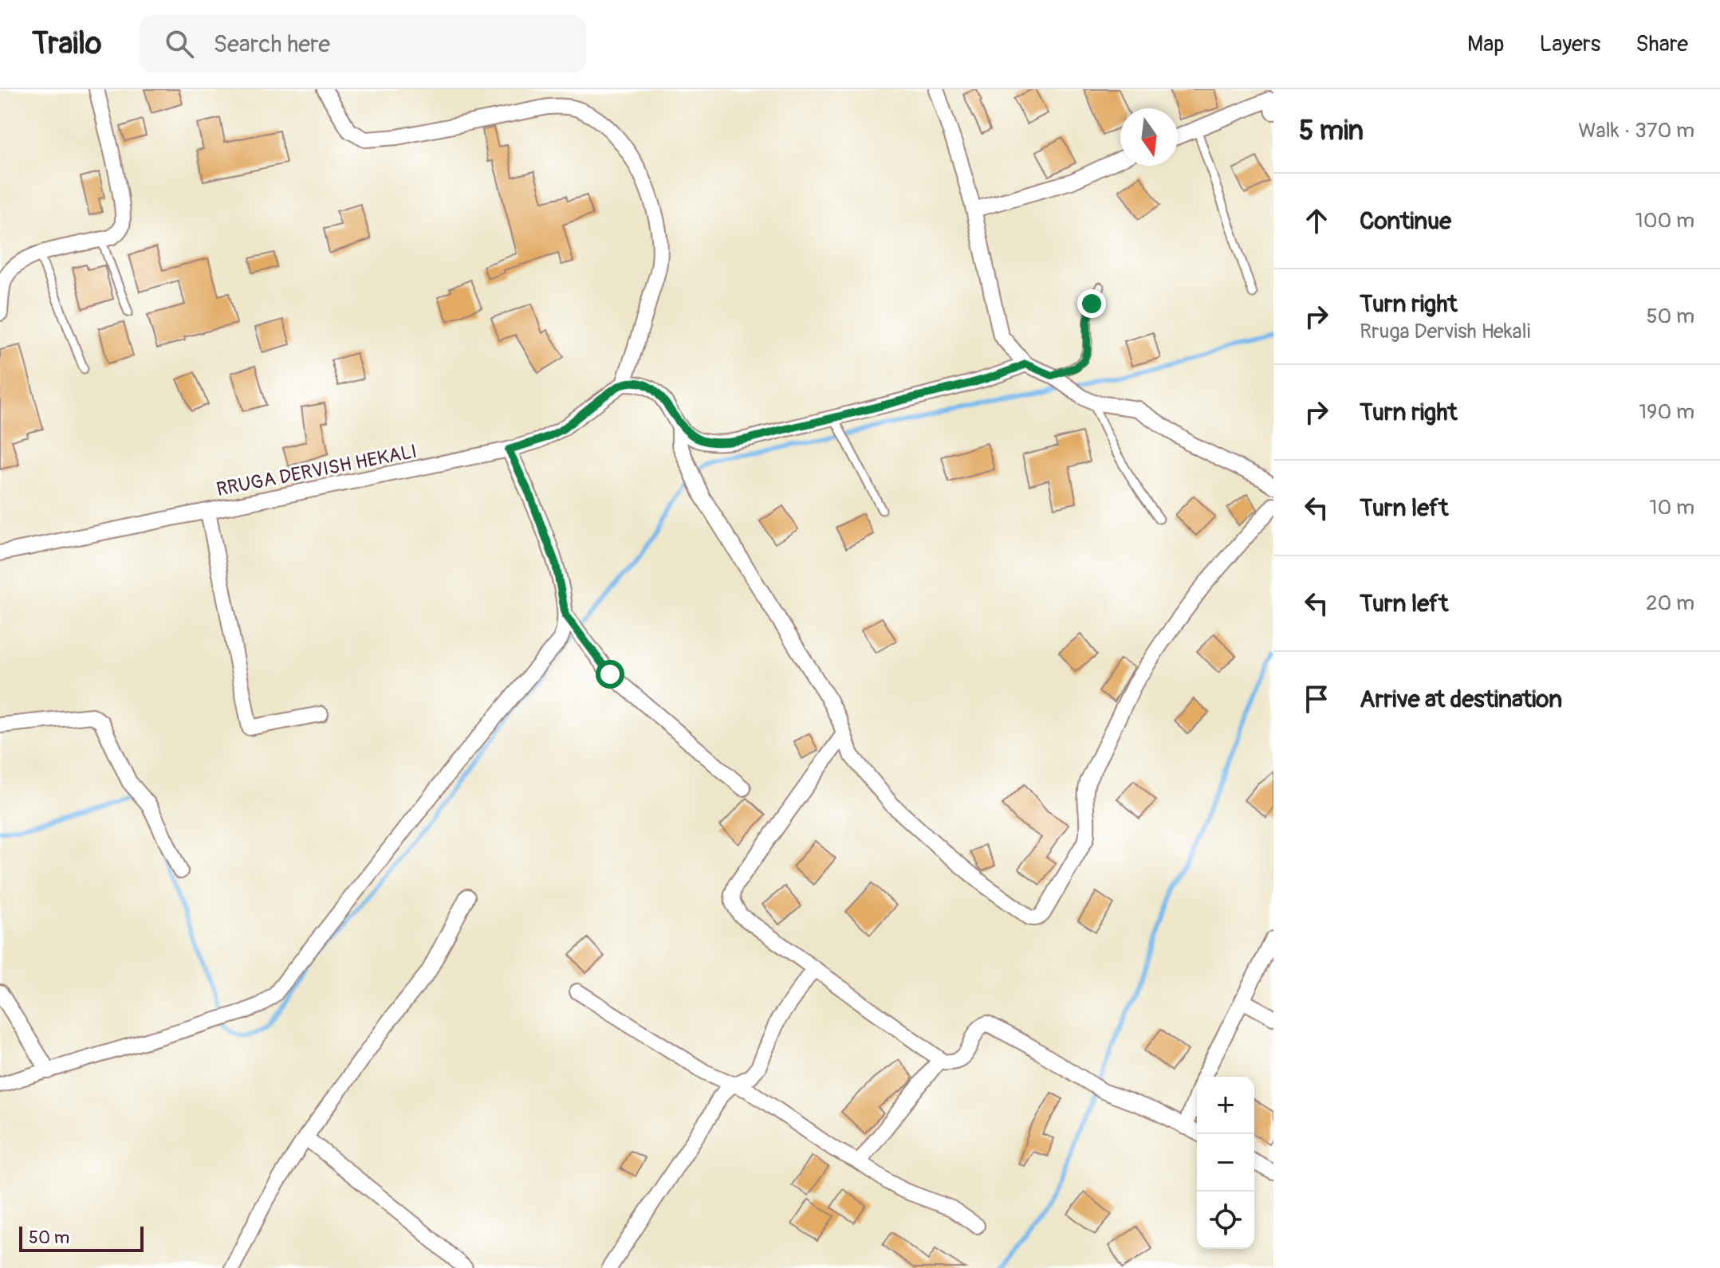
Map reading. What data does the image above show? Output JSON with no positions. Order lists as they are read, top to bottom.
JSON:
{
  "streets": {
    "street": ["RRUGA DERVISH HEKALI"]
  },
  "scale_bar": "50 m",
  "north": "bottom",
  "page": {
    "header": "Trailo",
    "search": "Search here",
    "nav": ["Map", "Layers", "Share"],
    "heading": ["5 min", "Walk · 370 m"],
    "list": [
      ["Continue", "100 m"],
      ["Turn right", "Rruga Dervish Hekali", "50 m"],
      ["Turn right", "190 m"],
      ["Turn left", "10 m"],
      ["Turn left", "20 m"],
      "Arrive at destination"
    ],
    "map_buttons": ["+", "−"],
    "scale": "50 m"
  }
}
